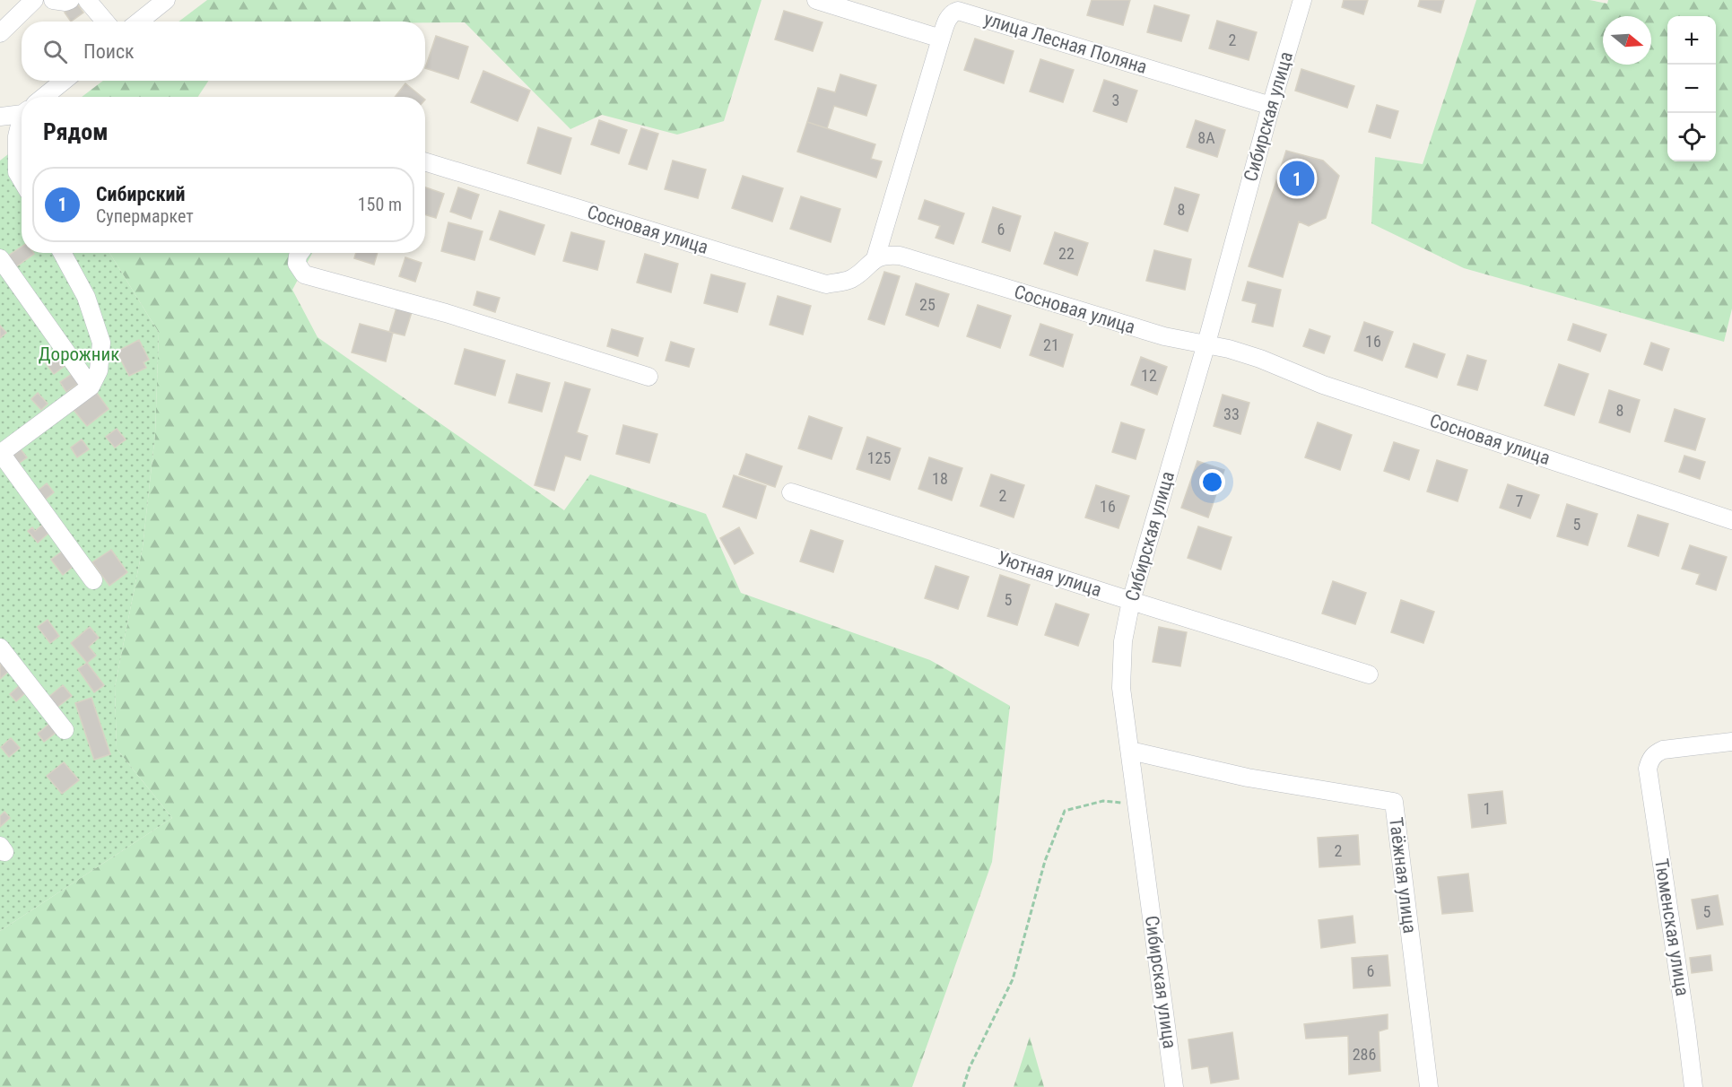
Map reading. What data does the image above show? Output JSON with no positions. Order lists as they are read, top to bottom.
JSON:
{
  "streets": {
    "street": [
      "улица Лесная Поляна",
      "Сибирская улица",
      "Сосновая улица",
      "Уютная улица",
      "Таёжная улица",
      "Тюменская улица"
    ]
  },
  "crossings": [
    ["улица Лесная Поляна", "Сибирская улица"],
    ["улица Лесная Поляна", "Сосновая улица"],
    ["Сибирская улица", "Сосновая улица"],
    ["Сибирская улица", "Уютная улица"],
    ["Сибирская улица", "Таёжная улица"]
  ],
  "parks": ["Дорожник"],
  "house_numbers": [
    "2",
    "3",
    "8А",
    "8",
    "6",
    "22",
    "25",
    "16",
    "21",
    "12",
    "8",
    "33",
    "125",
    "18",
    "2",
    "7",
    "16",
    "5",
    "5",
    "1",
    "2",
    "5",
    "6",
    "286"
  ],
  "north": "right",
  "page": {
    "map_buttons": ["+", "−"],
    "search": "Поиск",
    "heading": "Рядом",
    "pins": "1",
    "list": [
      {
        "mark": "1",
        "name": "Сибирский",
        "note": "Супермаркет",
        "value": "150 m"
      }
    ]
  }
}
